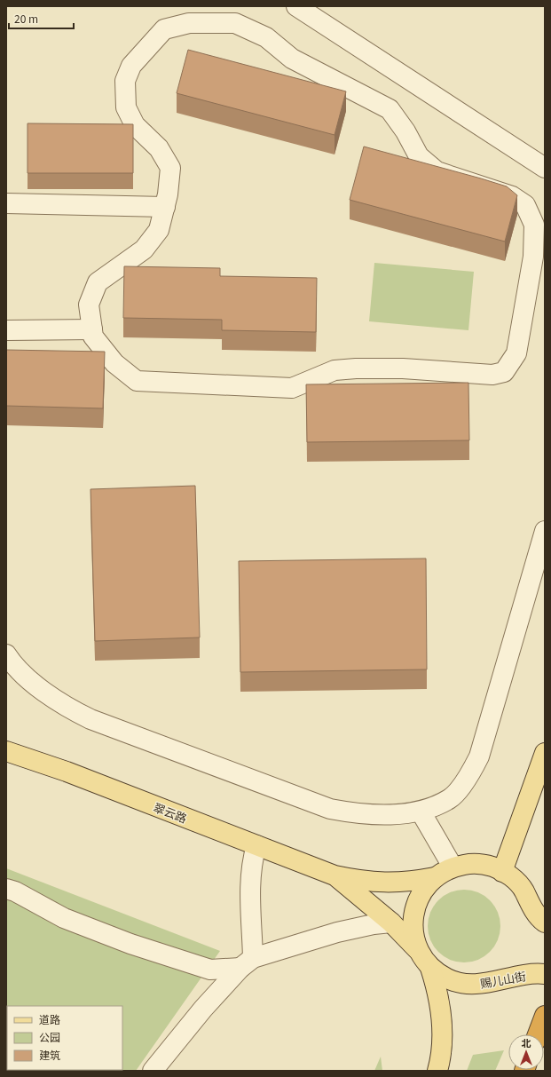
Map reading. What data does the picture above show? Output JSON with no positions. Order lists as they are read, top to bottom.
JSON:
{
  "streets": {
    "main road": ["翠云路", "赐儿山街"]
  },
  "legend": ["道路", "公园", "建筑"],
  "scale_bar": "20 m",
  "north": "top"
}
